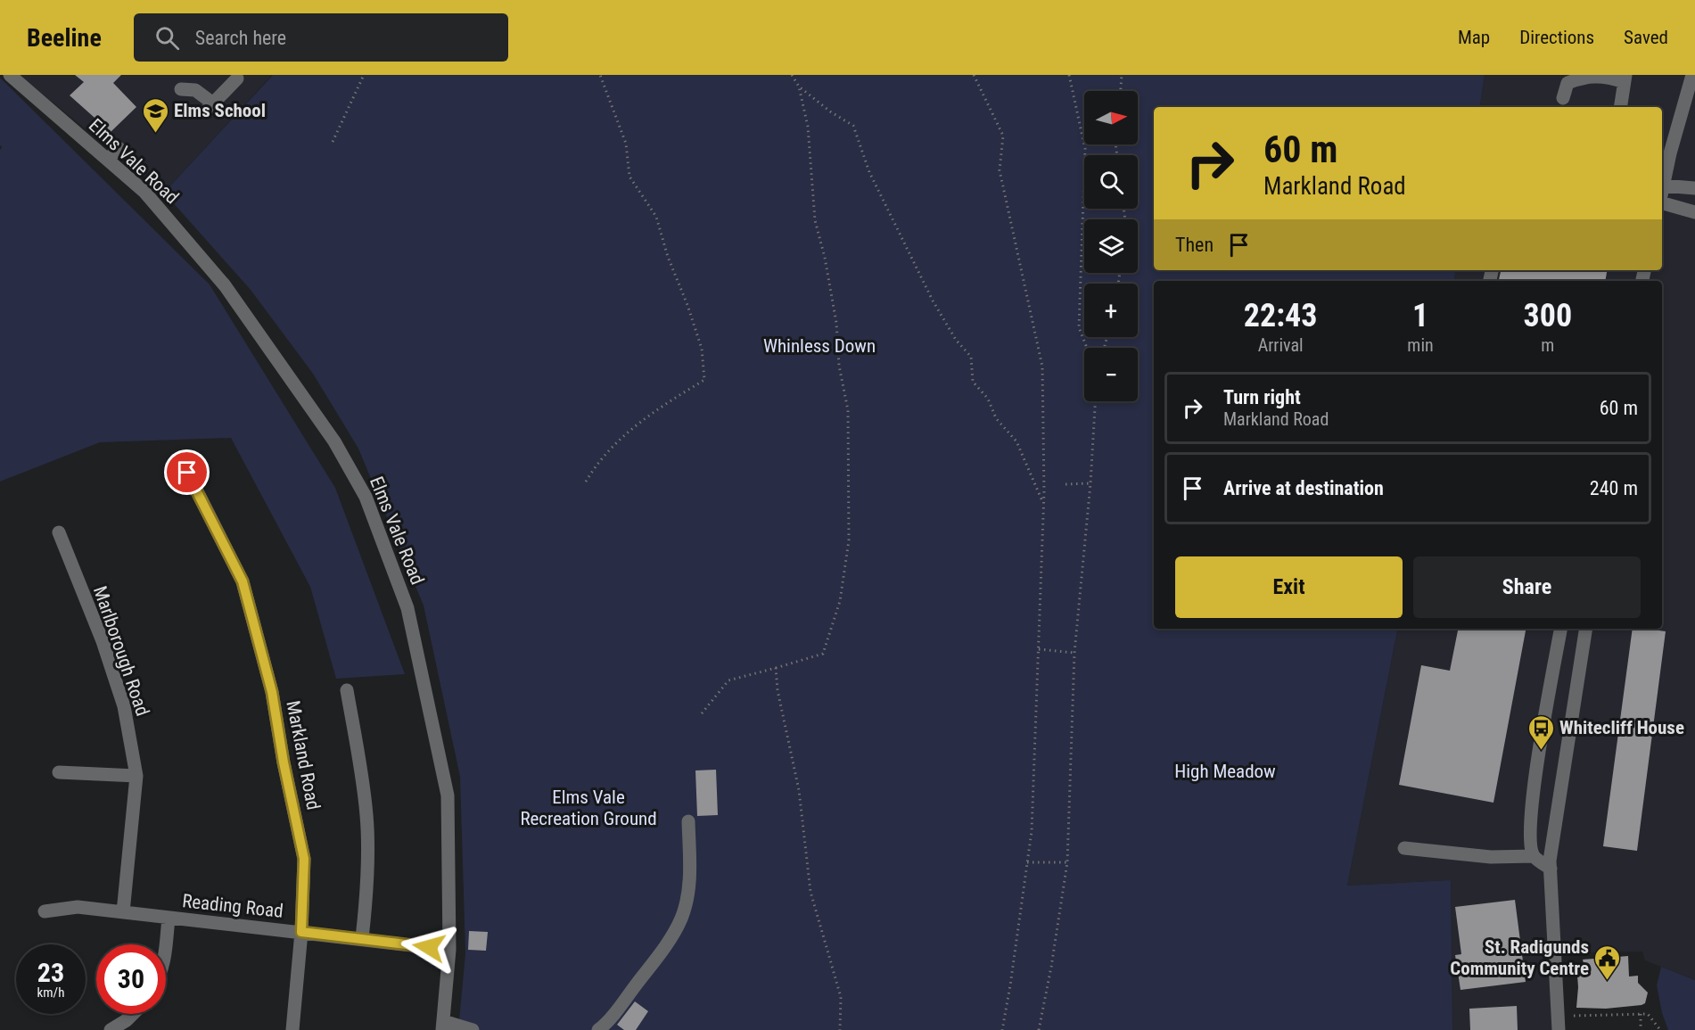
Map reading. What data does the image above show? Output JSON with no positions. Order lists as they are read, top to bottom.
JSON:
{
  "streets": {
    "street": [
      "Elms Vale Road",
      "Marlborough Road",
      "Markland Road",
      "Reading Road"
    ]
  },
  "crossings": [
    ["Elms Vale Road", "Reading Road"],
    ["Marlborough Road", "Reading Road"],
    ["Markland Road", "Reading Road"]
  ],
  "parks": ["Whinless Down", "High Meadow", "Elms Vale Recreation Ground"],
  "places": {
    "school or university": ["Elms School"],
    "bus stop": ["Whitecliff House"],
    "public building": ["St. Radigunds Community Centre"]
  },
  "north": "right",
  "page": {
    "header": "Beeline",
    "search": "Search here",
    "nav": ["Map", "Directions", "Saved"],
    "map_buttons": ["+", "−"],
    "turn": ["60 m", "Markland Road"],
    "then": "Then",
    "eta": [
      "22:43",
      "Arrival",
      "1",
      "min",
      "300",
      "m"
    ],
    "list": [
      {
        "name": "Turn right",
        "note": "Markland Road",
        "value": "60 m"
      },
      {
        "name": "Arrive at destination",
        "value": "240 m"
      }
    ],
    "buttons": ["Exit", "Share"],
    "speed": "23 km/h",
    "limit": "30"
  }
}
